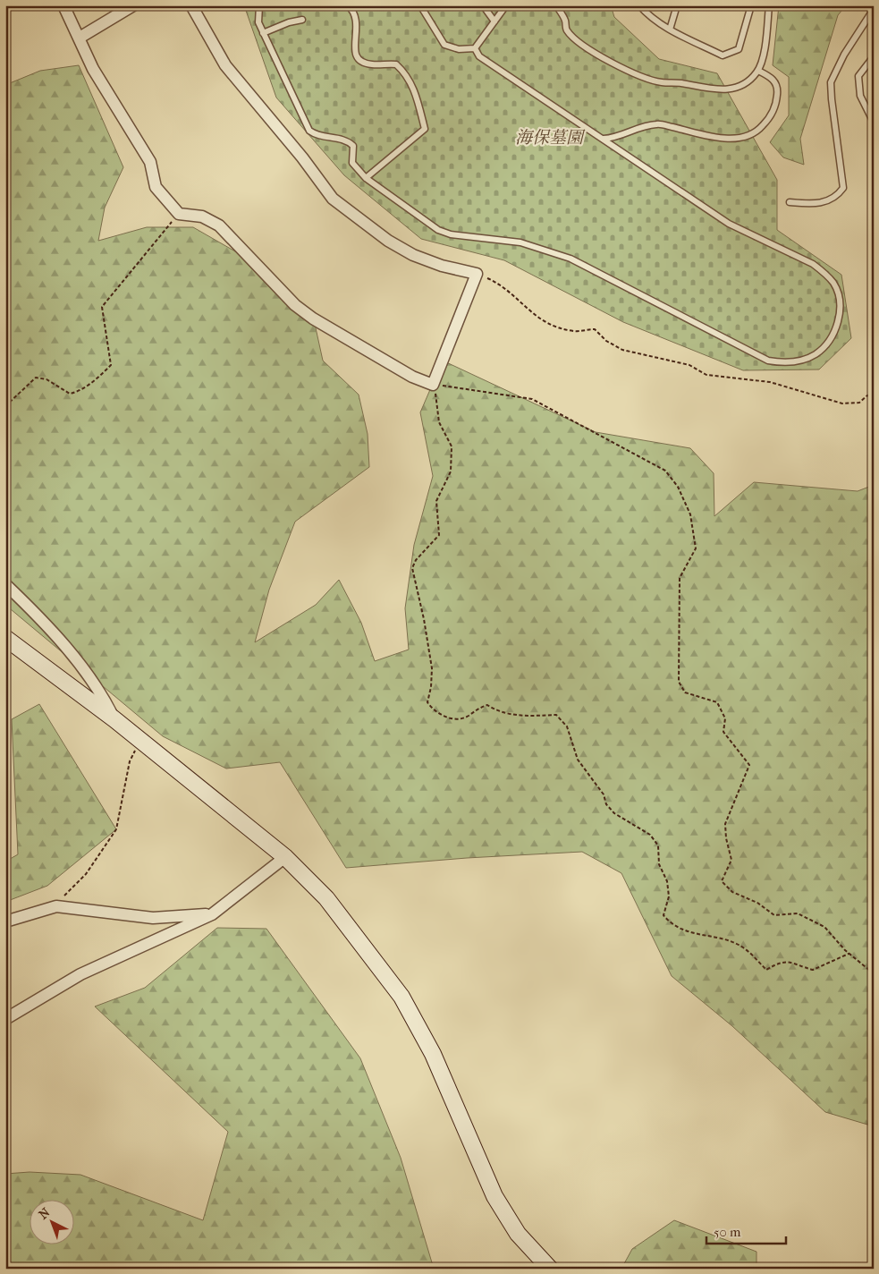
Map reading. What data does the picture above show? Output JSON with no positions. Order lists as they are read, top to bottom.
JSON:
{
  "parks": ["海保墓園"],
  "scale_bar": "50 m",
  "north": "top left"
}
